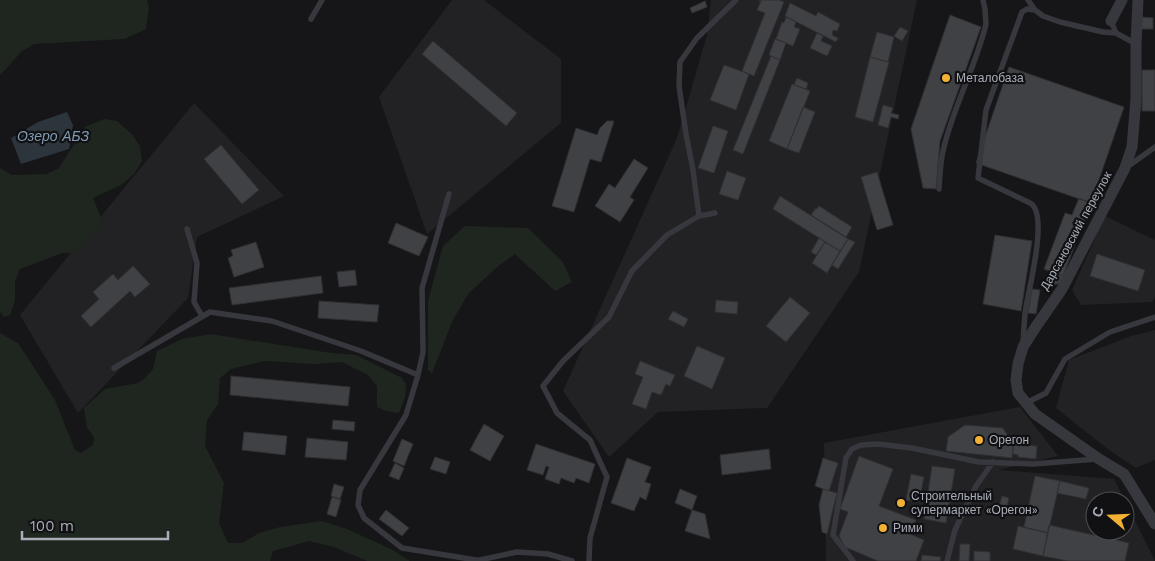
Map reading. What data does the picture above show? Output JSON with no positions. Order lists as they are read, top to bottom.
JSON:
{
  "streets": {
    "street": ["Дарсановский переулок"]
  },
  "water": ["Озеро АБЗ"],
  "places": [
    "Металобаза",
    "Орегон",
    "Строительный супермаркет «Орегон»",
    "Рими"
  ],
  "scale_bar": "100 m",
  "north": "left"
}
